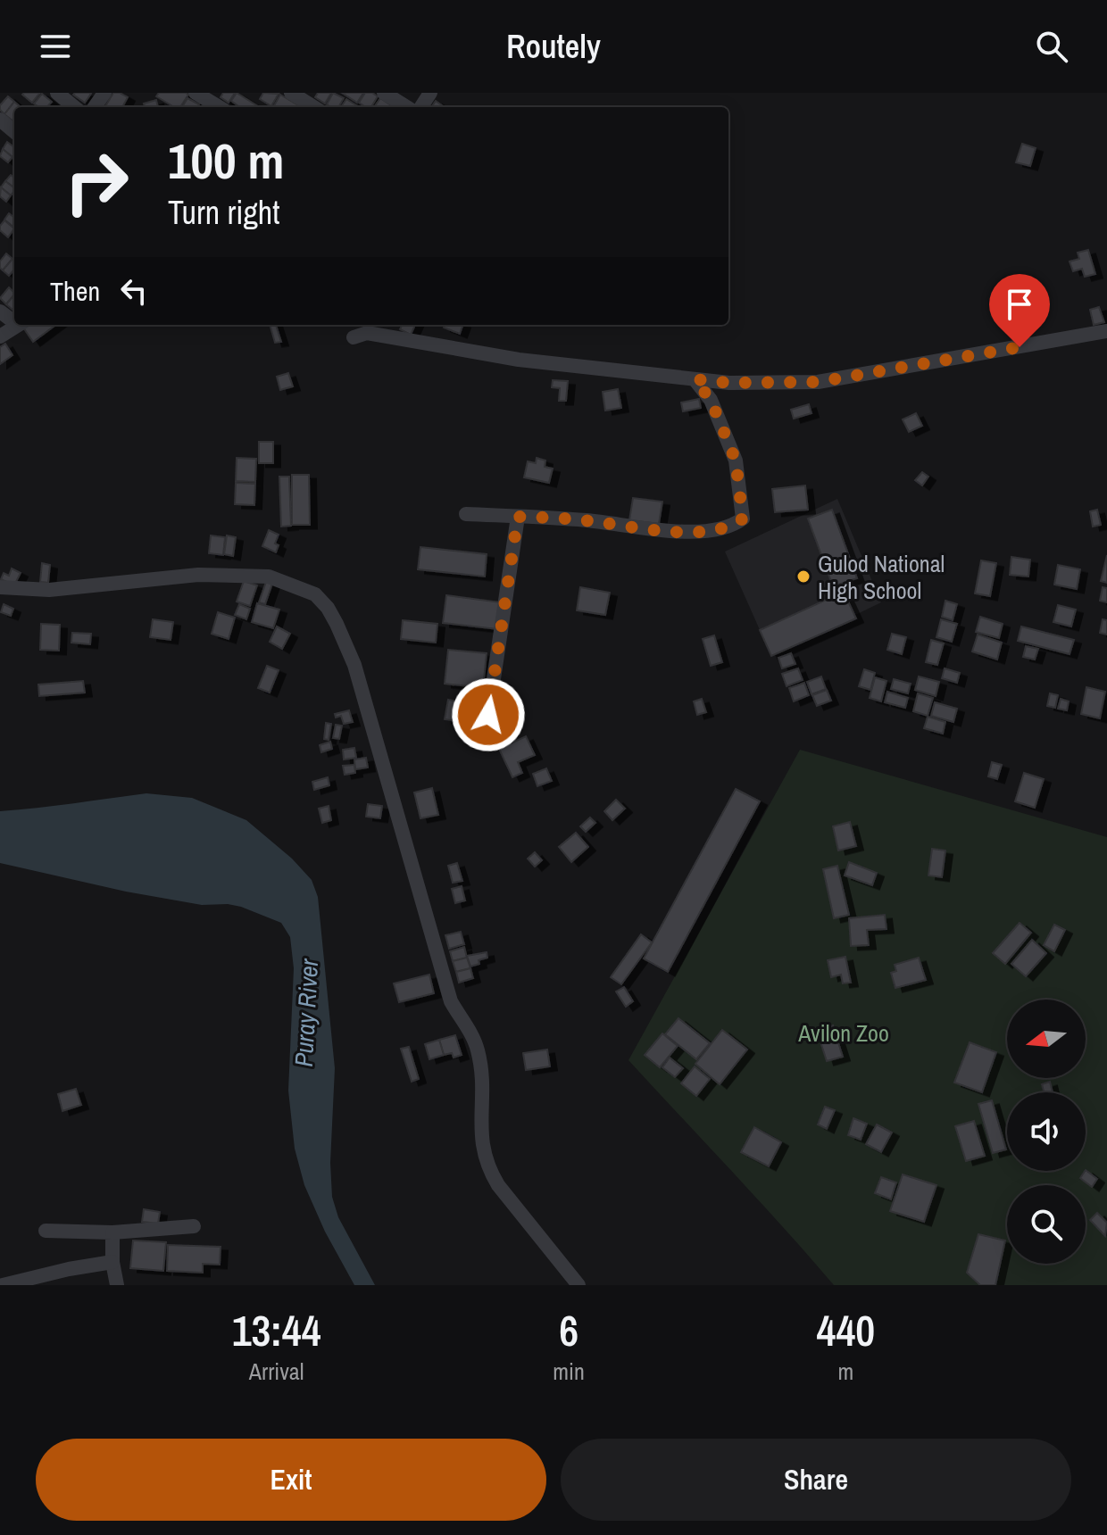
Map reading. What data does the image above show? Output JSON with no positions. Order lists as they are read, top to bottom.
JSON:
{
  "water": ["Puray River"],
  "parks": ["Avilon Zoo"],
  "places": ["Gulod National High School"],
  "north": "left",
  "page": {
    "header": "Routely",
    "turn": ["100 m", "Turn right"],
    "then": "Then",
    "eta": [
      "13:44",
      "Arrival",
      "6",
      "min",
      "440",
      "m"
    ],
    "buttons": ["Exit", "Share"]
  }
}
